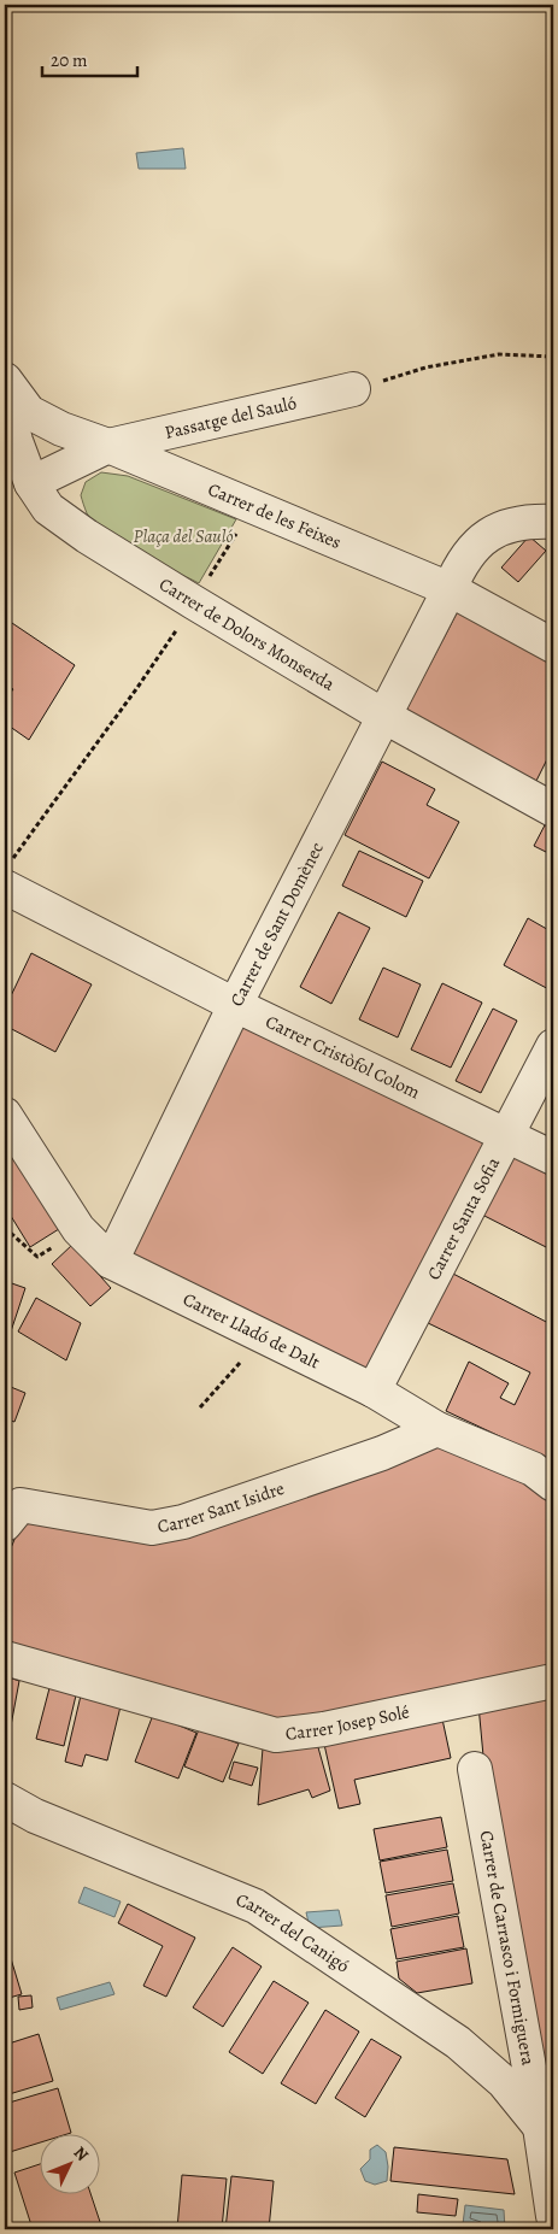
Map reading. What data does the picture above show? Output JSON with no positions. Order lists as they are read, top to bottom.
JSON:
{
  "streets": {
    "street": [
      "Passatge del Sauló",
      "Carrer de les Feixes",
      "Carrer de Dolors Monserda",
      "Carrer de Sant Domènec",
      "Carrer Cristòfol Colom",
      "Carrer Santa Sofia",
      "Carrer Lladó de Dalt",
      "Carrer Sant Isidre",
      "Carrer Josep Solé",
      "Carrer del Canigó",
      "Carrer de Carrasco i Formiguera"
    ]
  },
  "crossings": [
    ["Passatge del Sauló", "Carrer de les Feixes"],
    ["Carrer de les Feixes", "Carrer de Sant Domènec"],
    ["Carrer de Dolors Monserda", "Carrer de Sant Domènec"],
    ["Carrer de Sant Domènec", "Carrer Cristòfol Colom"],
    ["Carrer de Sant Domènec", "Carrer Lladó de Dalt"],
    ["Carrer Cristòfol Colom", "Carrer Santa Sofia"],
    ["Carrer Santa Sofia", "Carrer Lladó de Dalt"],
    ["Carrer Lladó de Dalt", "Carrer Sant Isidre"],
    ["Carrer del Canigó", "Carrer de Carrasco i Formiguera"]
  ],
  "parks": ["Plaça del Sauló"],
  "scale_bar": "20 m",
  "north": "top right"
}
